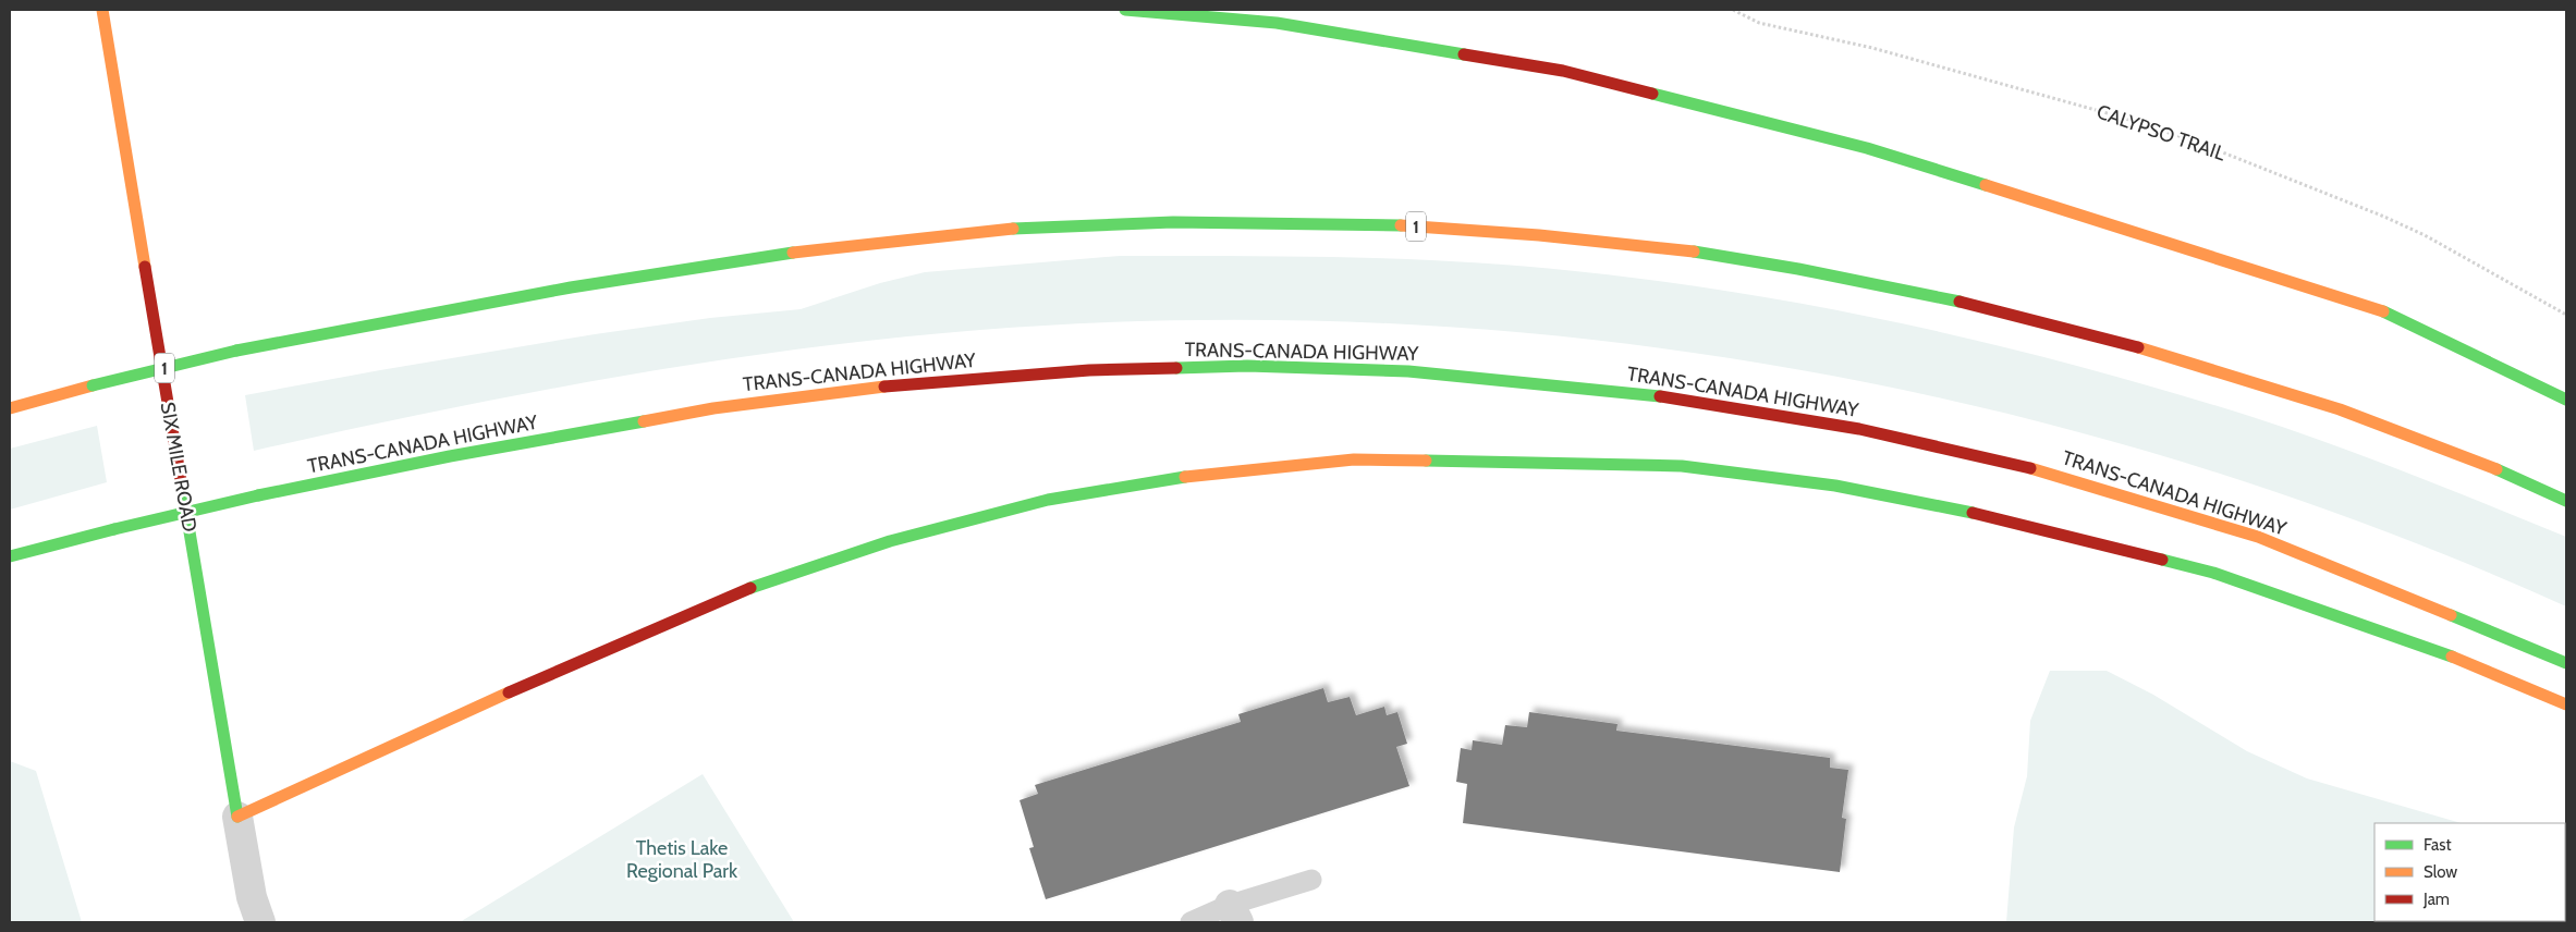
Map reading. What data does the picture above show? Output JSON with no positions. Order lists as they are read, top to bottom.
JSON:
{
  "streets": {
    "main road": ["1", "TRANS-CANADA HIGHWAY", "SIX MILE ROAD"],
    "path": ["CALYPSO TRAIL"]
  },
  "parks": ["Thetis Lake Regional Park"],
  "legend": ["Fast", "Slow", "Jam"]
}
